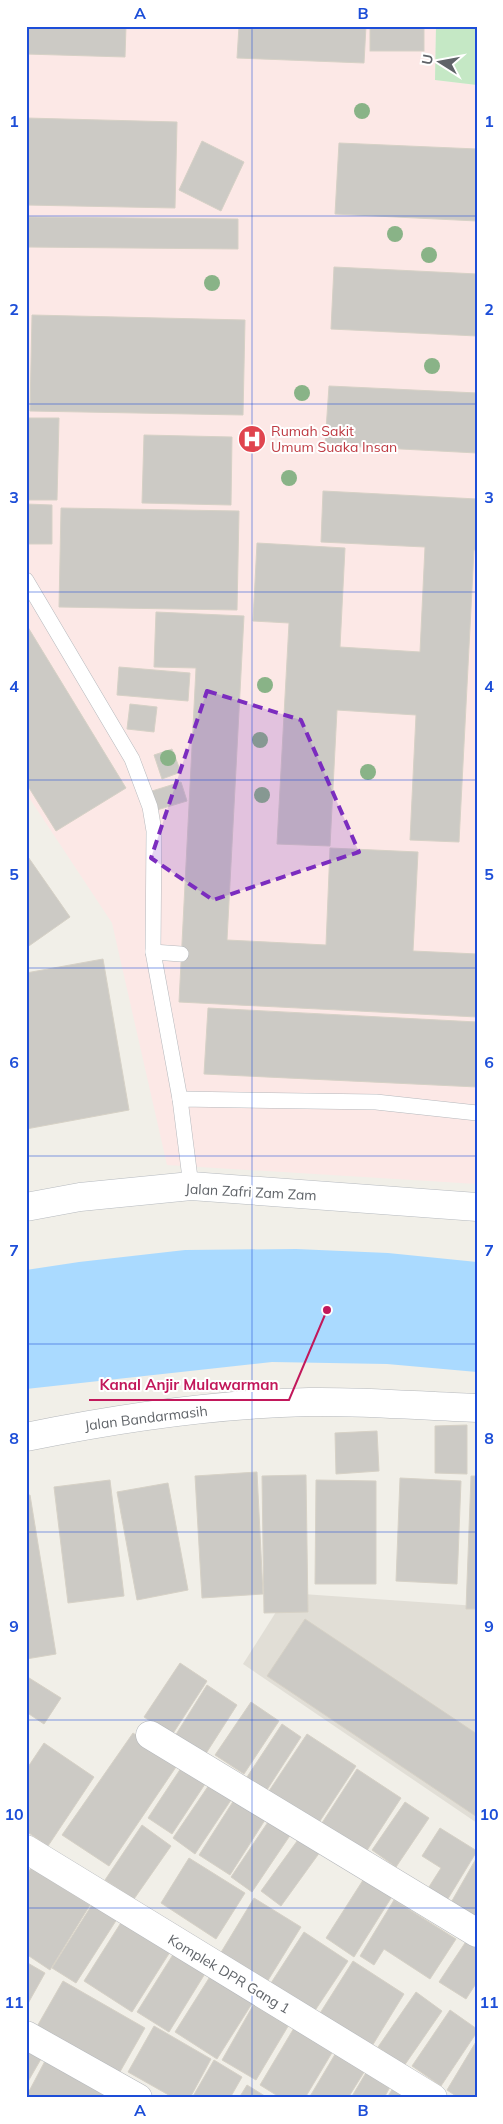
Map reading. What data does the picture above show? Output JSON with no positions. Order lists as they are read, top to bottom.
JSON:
{
  "streets": {
    "street": ["Jalan Zafri Zam Zam", "Jalan Bandarmasih", "Komplek DPR Gang 1"]
  },
  "places": {
    "hospital": ["Rumah Sakit Umum Suaka Insan"],
    "other": ["Kanal Anjir Mulawarman"]
  },
  "north": "left",
  "grid": {
    "columns": ["A", "B"],
    "rows": [
      "1",
      "2",
      "3",
      "4",
      "5",
      "6",
      "7",
      "8",
      "9",
      "10",
      "11"
    ]
  }
}
